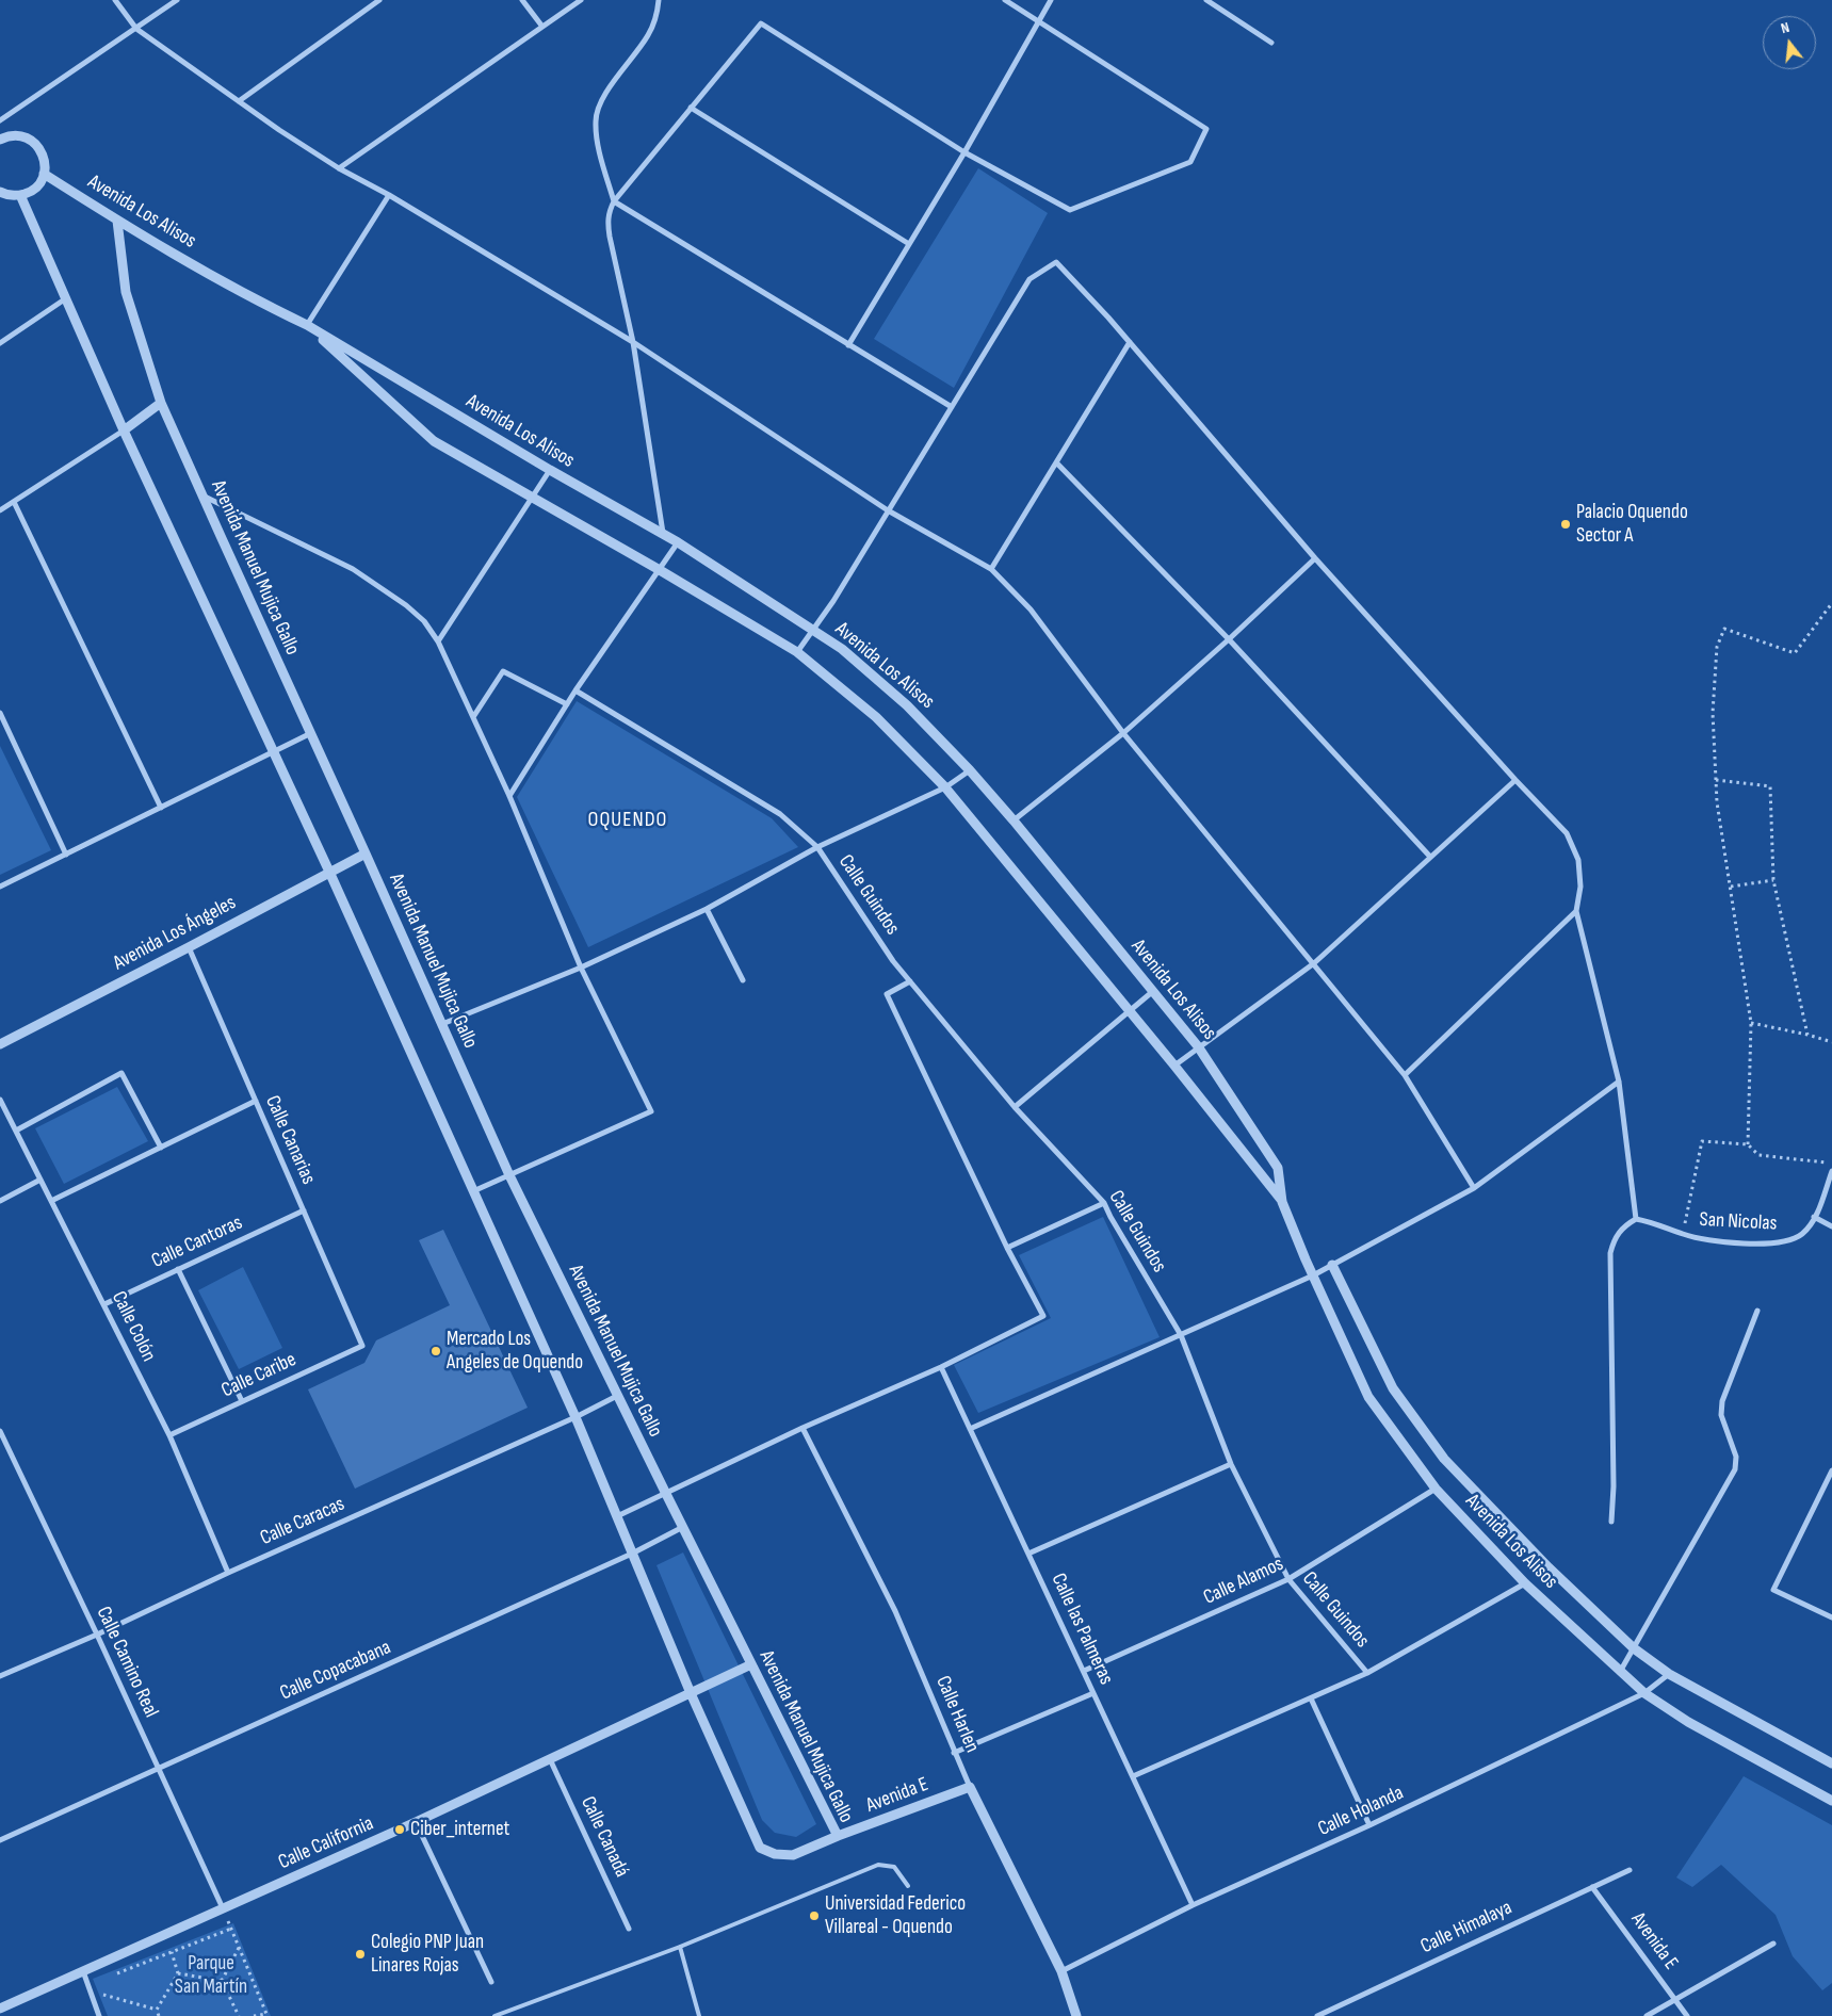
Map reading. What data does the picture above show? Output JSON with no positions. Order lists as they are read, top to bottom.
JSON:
{
  "streets": {
    "street": [
      "Avenida Los Alisos",
      "Avenida Manuel Mujica Gallo",
      "Calle Guindos",
      "Avenida Los Ángeles",
      "Calle Canarias",
      "San Nicolas",
      "Calle Cantoras",
      "Calle Colón",
      "Calle Caribe",
      "Calle Caracas",
      "Calle Alamos",
      "Calle las Palmeras",
      "Calle Camino Real",
      "Calle Copacabana",
      "Calle Harlen",
      "Avenida E",
      "Calle Holanda",
      "Calle Canadá",
      "Calle California",
      "Calle Himalaya"
    ]
  },
  "crossings": [
    ["Avenida Los Alisos", "Avenida Manuel Mujica Gallo"],
    ["Avenida Los Alisos", "Calle Alamos"],
    ["Avenida Los Alisos", "Calle Holanda"],
    ["Avenida Manuel Mujica Gallo", "Avenida Los Ángeles"],
    ["Avenida Manuel Mujica Gallo", "Calle Caracas"],
    ["Avenida Manuel Mujica Gallo", "Calle Copacabana"],
    ["Avenida Manuel Mujica Gallo", "Avenida E"],
    ["Avenida Manuel Mujica Gallo", "Calle California"],
    ["Calle Guindos", "Calle Alamos"],
    ["Avenida Los Ángeles", "Calle Canarias"],
    ["Calle Canarias", "Calle Cantoras"],
    ["Calle Canarias", "Calle Caribe"],
    ["Calle Cantoras", "Calle Colón"],
    ["Calle Colón", "Calle Caribe"],
    ["Calle Colón", "Calle Caracas"],
    ["Calle Caracas", "Calle Camino Real"],
    ["Calle Alamos", "Calle las Palmeras"],
    ["Calle las Palmeras", "Calle Holanda"],
    ["Calle Camino Real", "Calle Copacabana"],
    ["Calle Camino Real", "Calle California"],
    ["Calle Harlen", "Avenida E"],
    ["Calle Harlen", "Calle Holanda"],
    ["Avenida E", "Calle Himalaya"],
    ["Calle Canadá", "Calle California"]
  ],
  "districts": ["OQUENDO"],
  "parks": ["Parque San Martín"],
  "places": [
    "Palacio Oquendo Sector A",
    "Mercado Los Angeles de Oquendo",
    "Ciber_internet",
    "Universidad Federico Villareal - Oquendo",
    "Colegio PNP Juan Linares Rojas"
  ],
  "north": "top"
}
